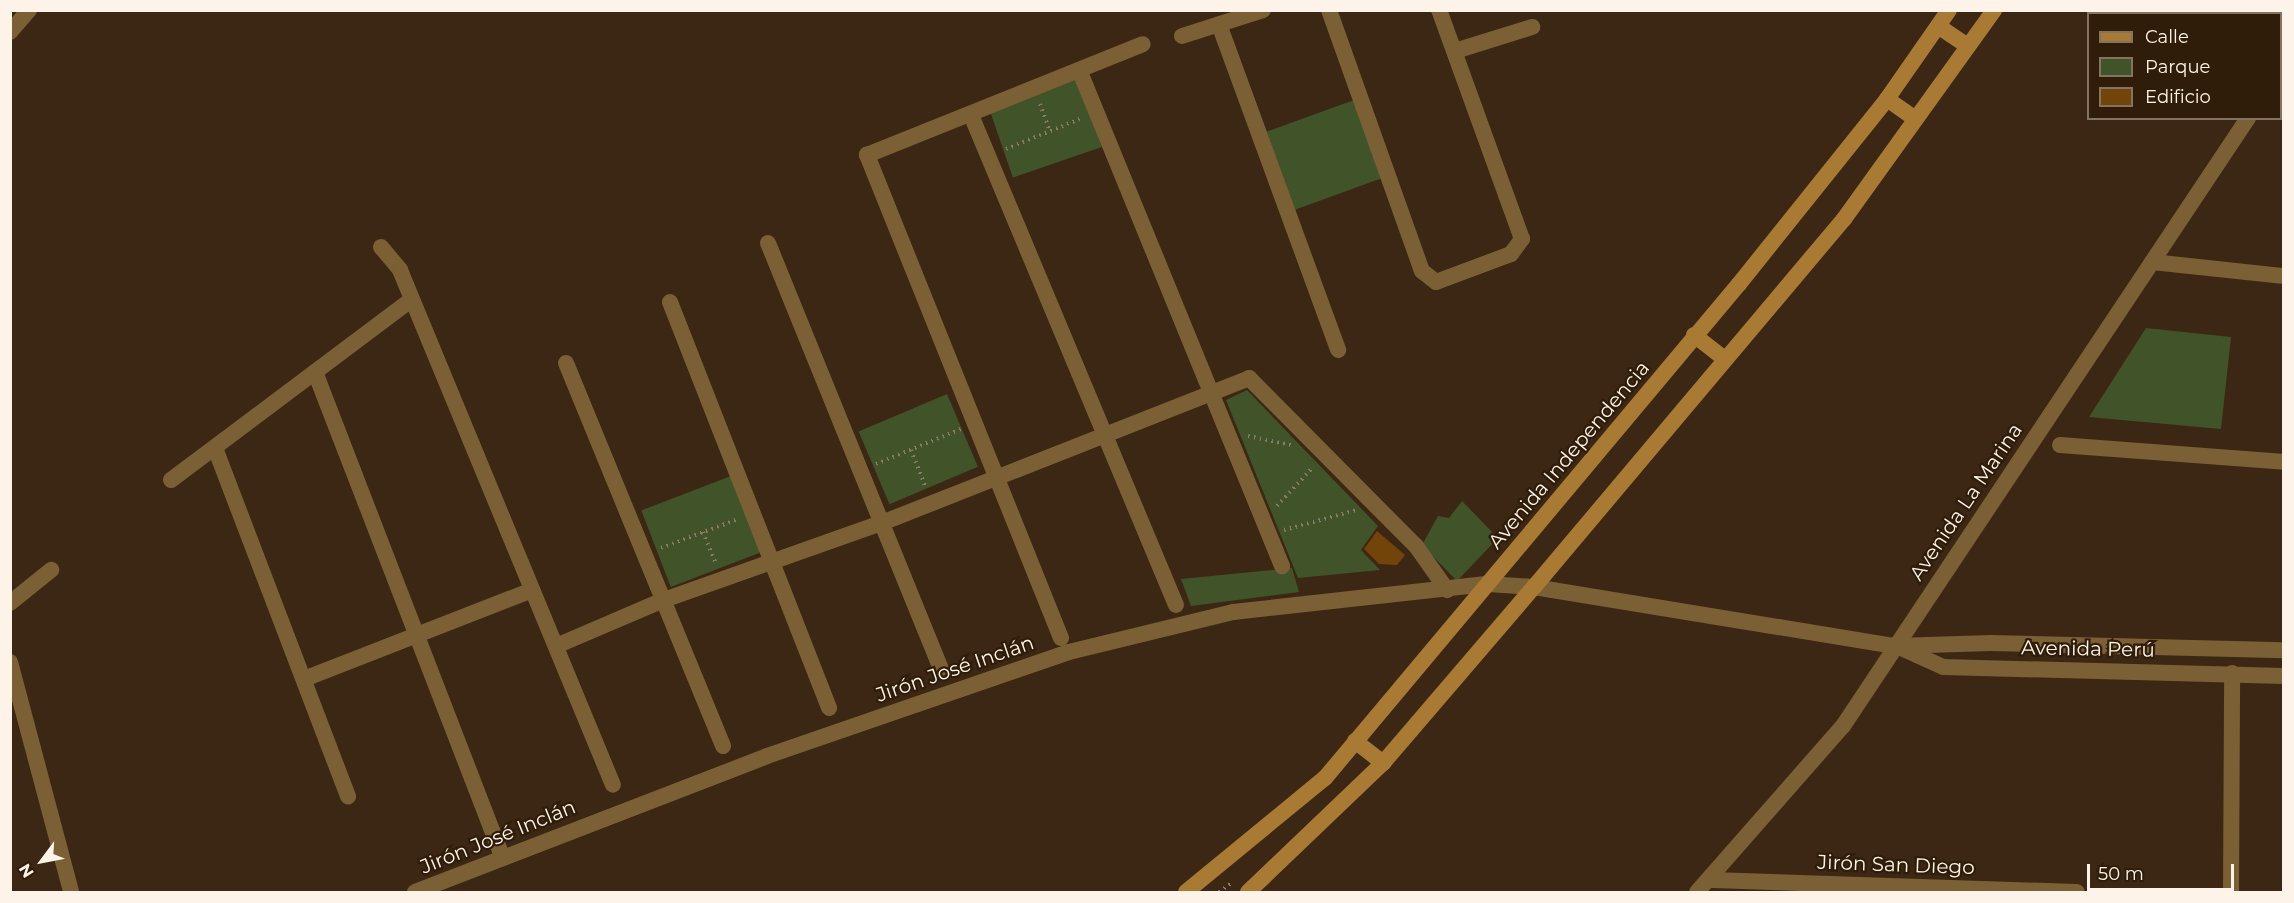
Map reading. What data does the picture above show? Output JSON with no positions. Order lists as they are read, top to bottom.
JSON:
{
  "streets": {
    "main road": ["Avenida Independencia"],
    "street": [
      "Avenida La Marina",
      "Avenida Perú",
      "Jirón José Inclán",
      "Jirón San Diego"
    ]
  },
  "crossings": [
    ["Avenida Independencia", "Jirón José Inclán"],
    ["Avenida La Marina", "Avenida Perú"],
    ["Avenida La Marina", "Jirón San Diego"],
    ["Avenida Perú", "Jirón José Inclán"]
  ],
  "legend": ["Calle", "Parque", "Edificio"],
  "scale_bar": "50 m",
  "north": "bottom left"
}
